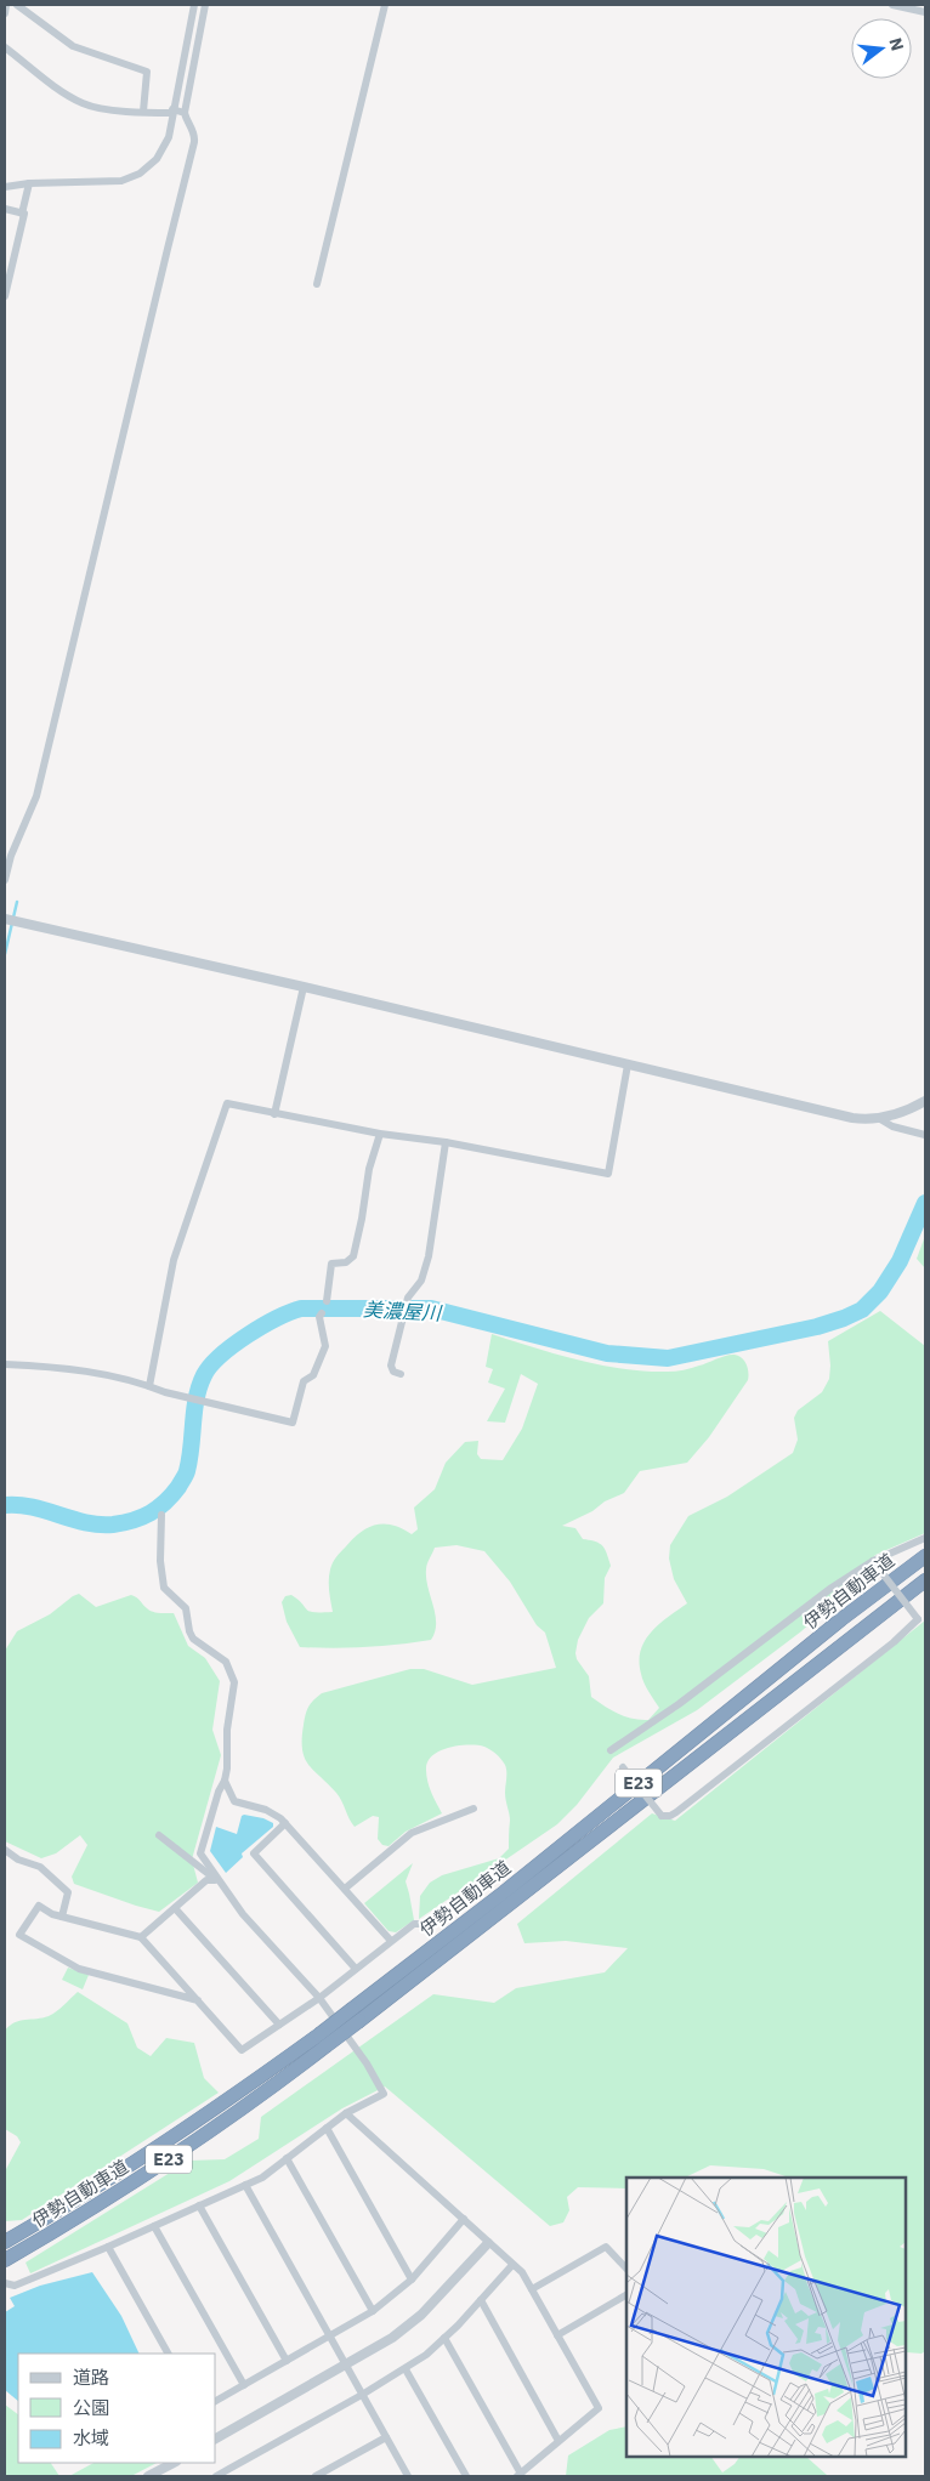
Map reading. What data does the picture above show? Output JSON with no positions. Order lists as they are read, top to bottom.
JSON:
{
  "streets": {
    "highway": ["伊勢自動車道", "E23"]
  },
  "water": ["美濃屋川"],
  "legend": ["道路", "公園", "水域"],
  "north": "right"
}
